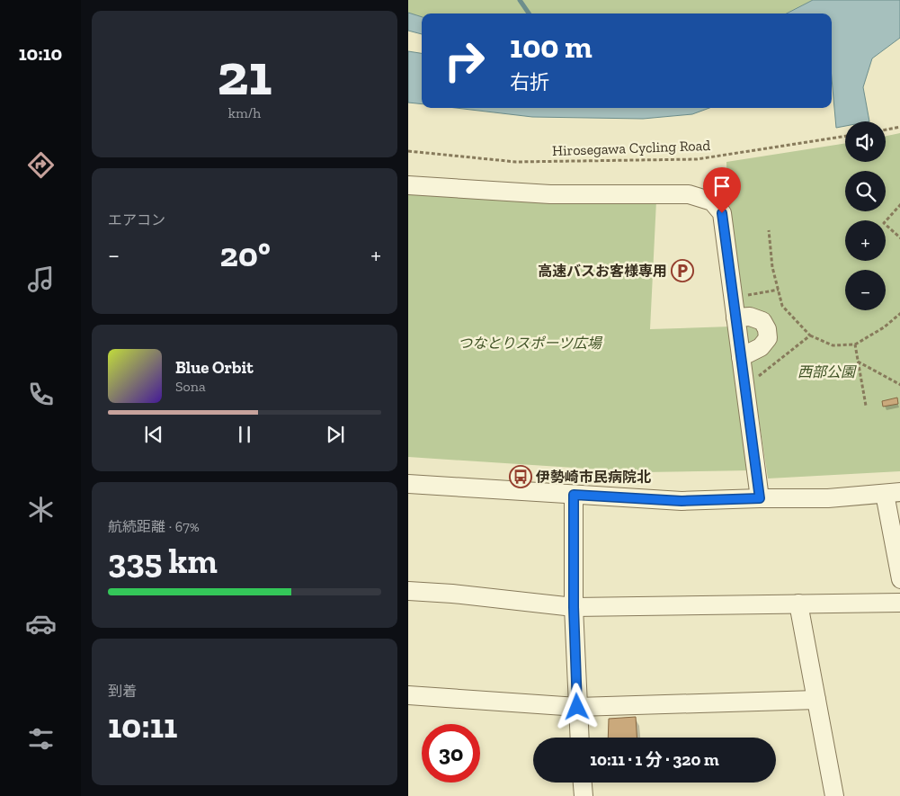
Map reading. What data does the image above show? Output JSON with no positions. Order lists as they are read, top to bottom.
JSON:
{
  "streets": {
    "path": ["Hirosegawa Cycling Road"]
  },
  "parks": ["つなとりスポーツ広場", "西部公園"],
  "places": {
    "parking": ["高速バスお客様専用"],
    "bus stop": ["伊勢崎市民病院北"]
  },
  "page": {
    "tabs": "10:10",
    "tile": [
      ["21", "km/h"],
      "エアコン",
      ["航続距離 · 67%", "335 km"],
      ["到着", "10:11"]
    ],
    "turn": ["100 m", "右折"],
    "map_buttons": ["+", "−"],
    "heat": ["−", "20°", "+"],
    "song": ["Blue Orbit", "Sona"],
    "limit": "30",
    "trip": "10:11 · 1 分 · 320 m"
  }
}
